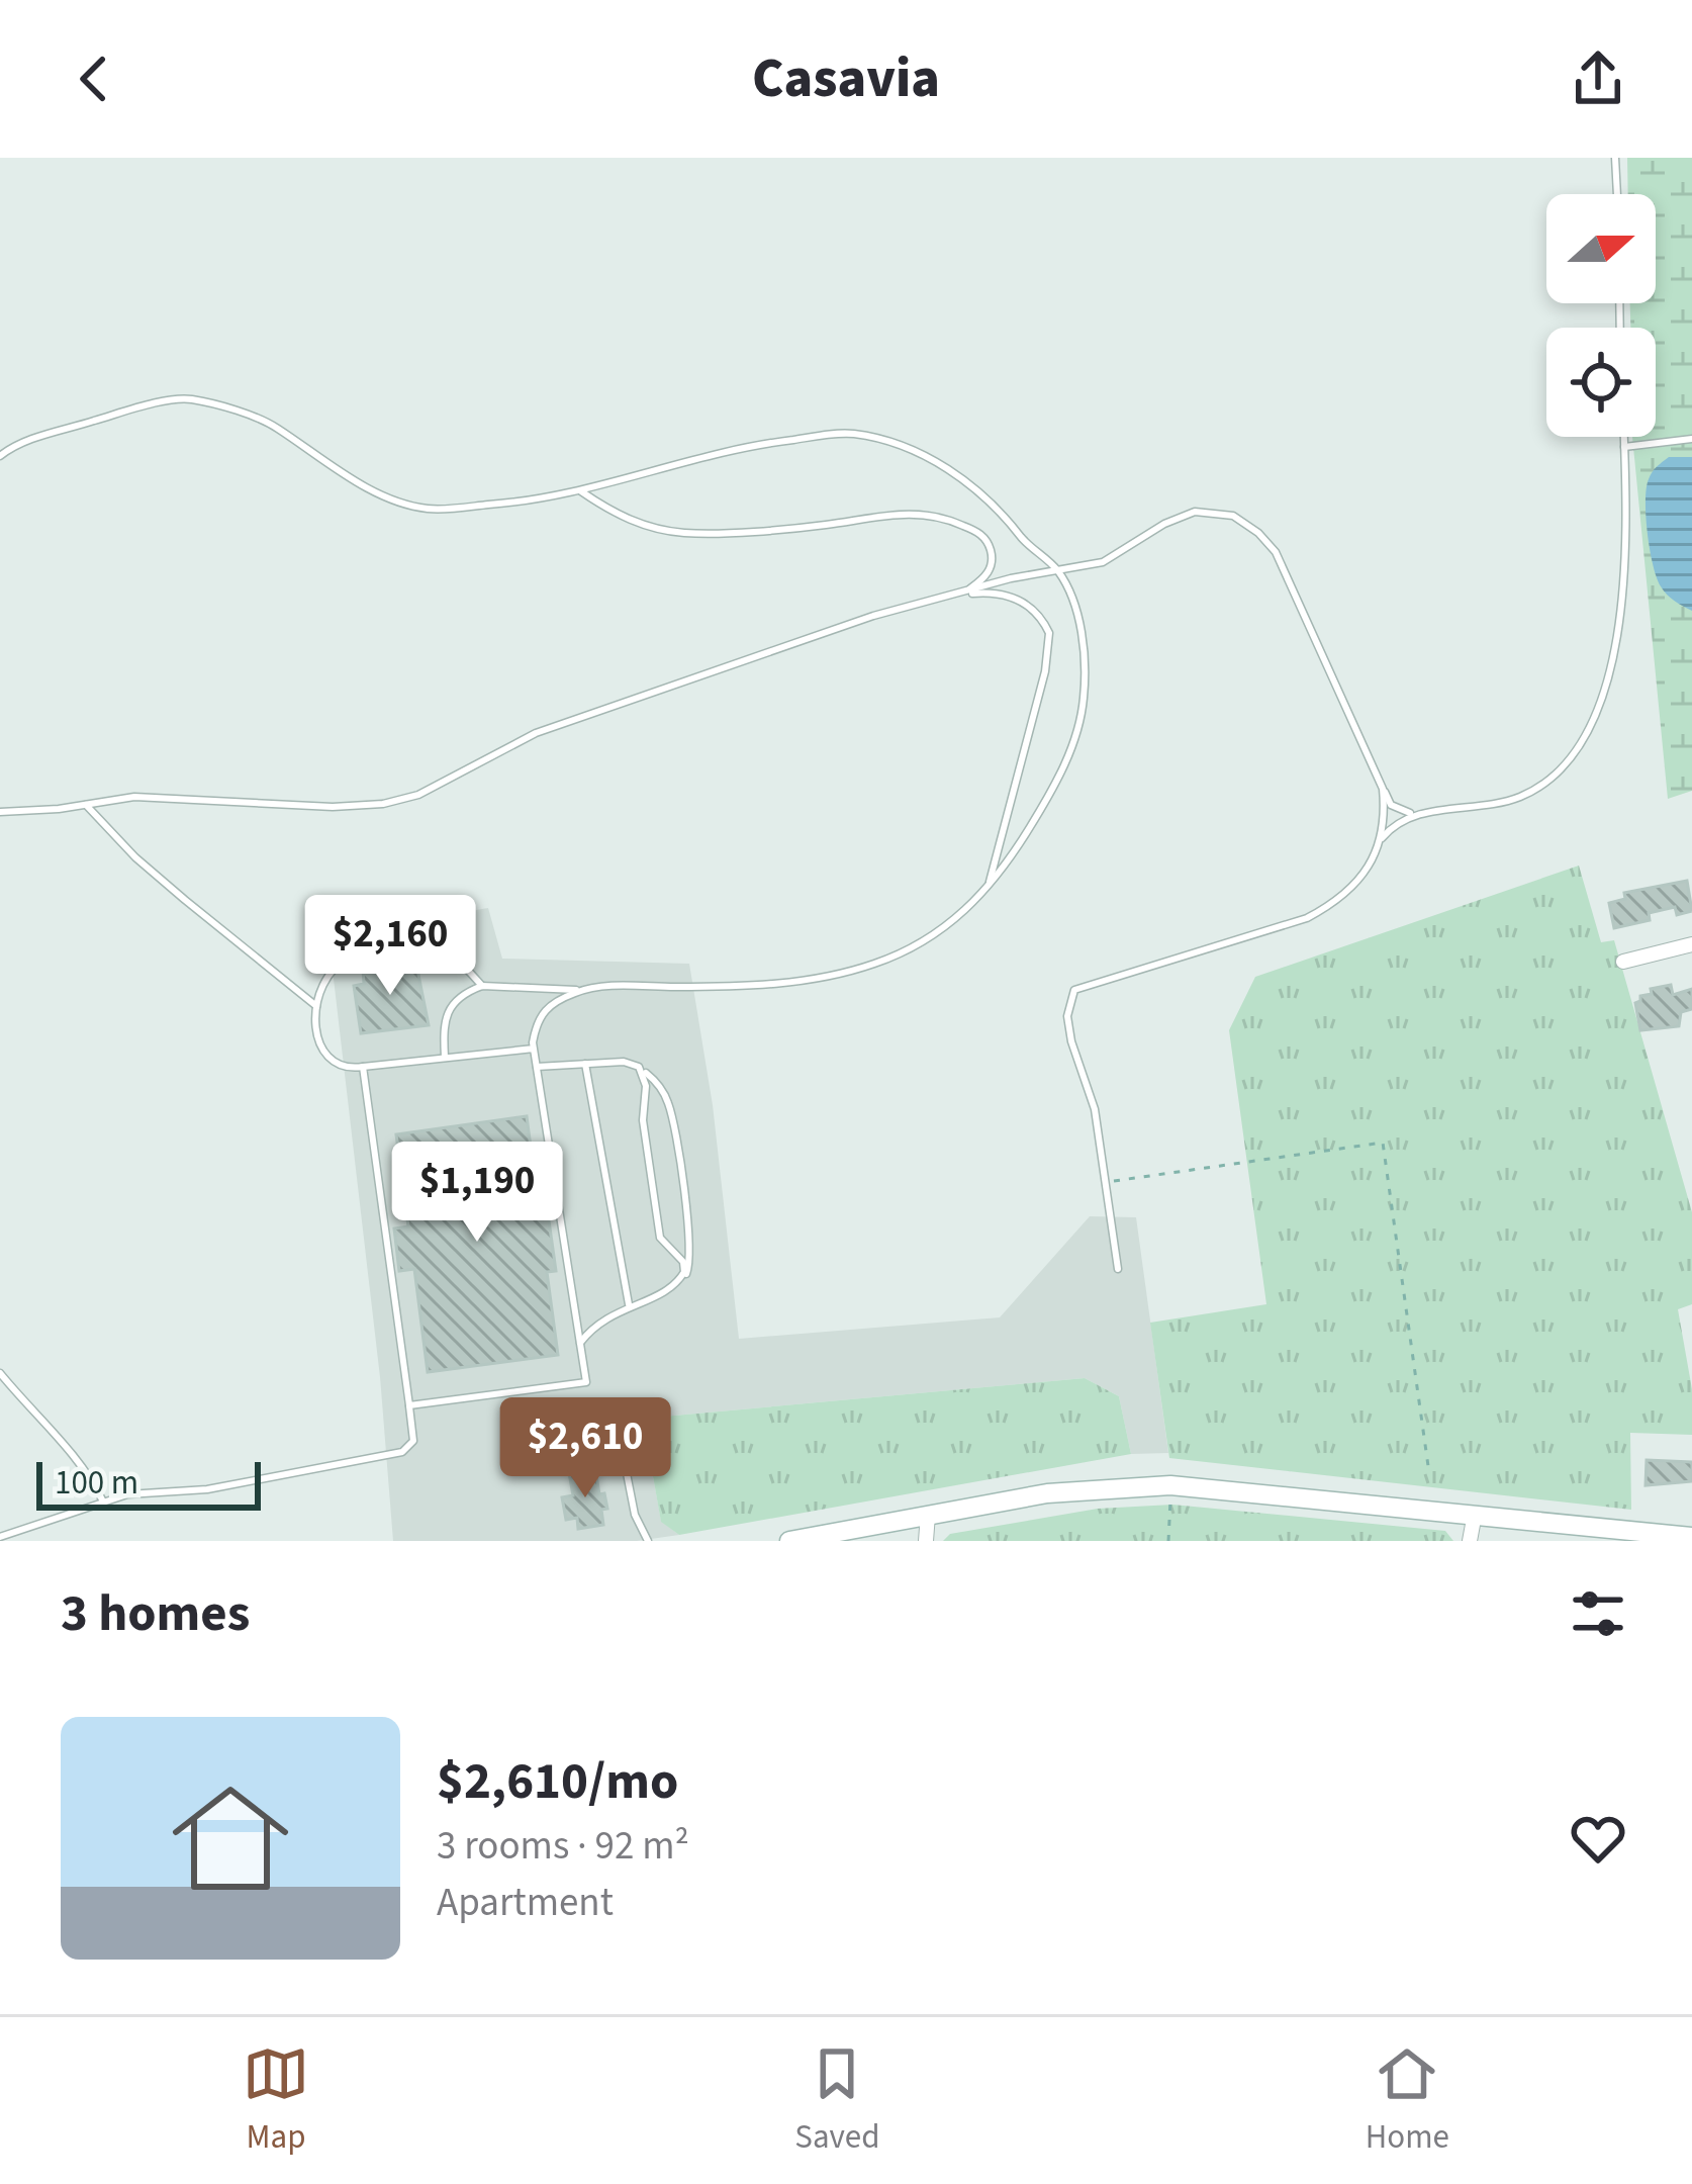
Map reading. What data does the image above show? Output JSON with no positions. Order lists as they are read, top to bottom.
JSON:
{
  "scale_bar": "100 m",
  "north": "right",
  "page": {
    "header": "Casavia",
    "price": ["$2,160", "$1,190", "$2,610"],
    "scale": "100 m",
    "heading": "3 homes",
    "list": [
      {
        "name": "$2,610/mo",
        "note": "3 rooms · 92 m² · Apartment"
      }
    ],
    "tabs": ["Map", "Saved", "Home"]
  }
}
